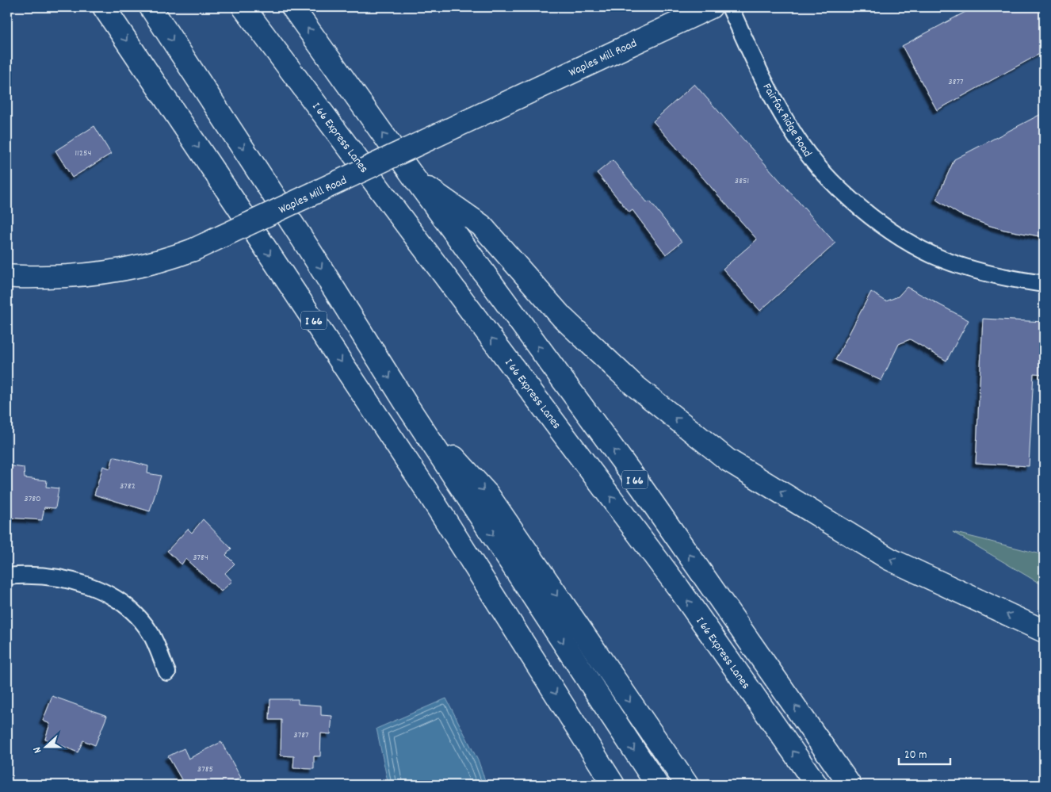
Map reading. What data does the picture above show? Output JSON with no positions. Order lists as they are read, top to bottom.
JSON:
{
  "streets": {
    "main road": ["Waples Mill Road", "I 66 Express Lanes", "I 66"],
    "street": ["Fairfax Ridge Road"]
  },
  "house_numbers": [
    "3877",
    "11254",
    "3851",
    "3782",
    "3780",
    "3784",
    "3787",
    "3785"
  ],
  "scale_bar": "20 m",
  "north": "left"
}
